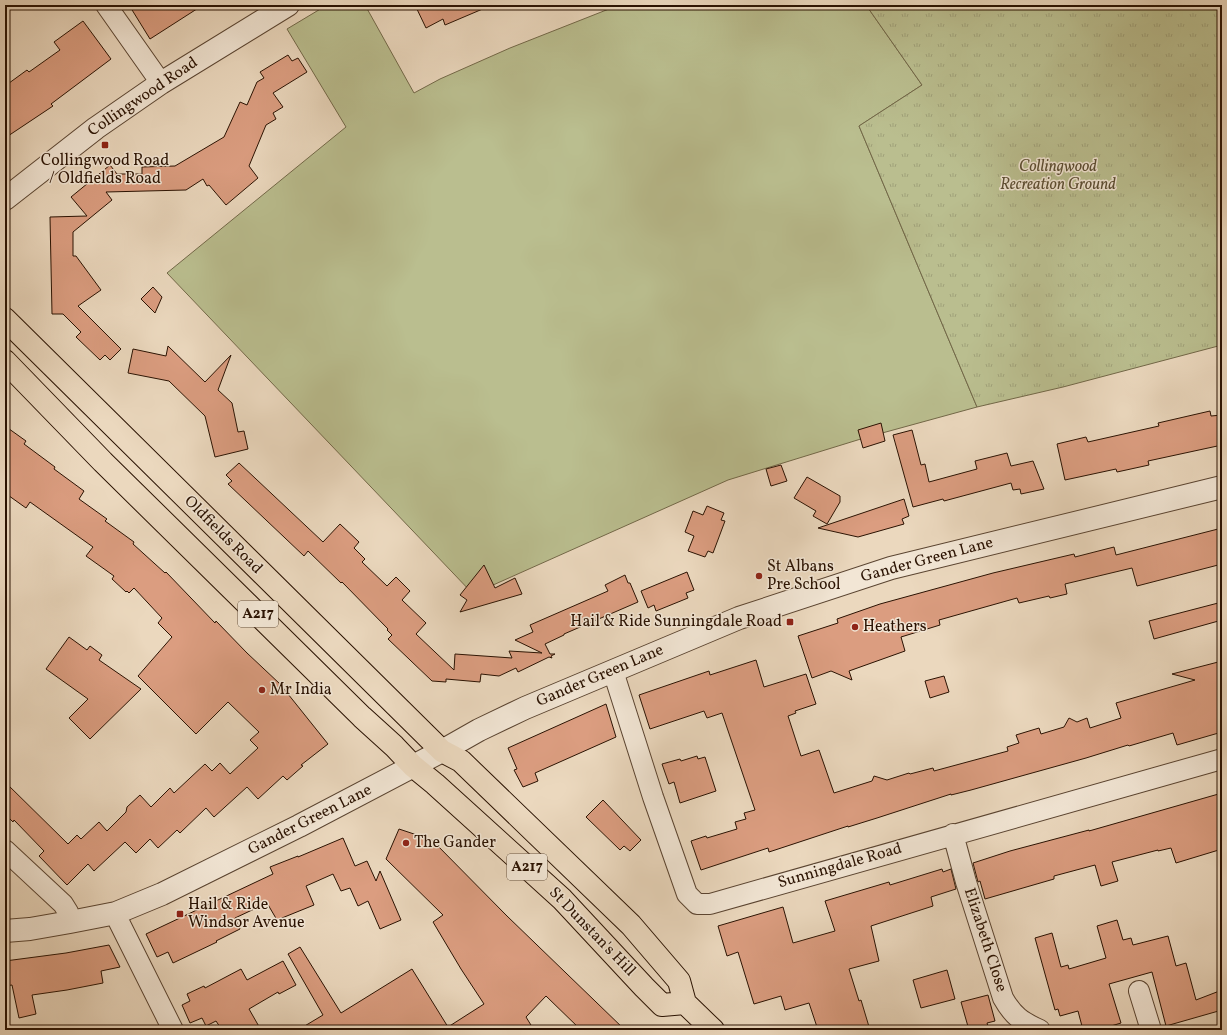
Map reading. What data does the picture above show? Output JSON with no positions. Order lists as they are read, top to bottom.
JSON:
{
  "streets": {
    "highway": ["Oldfields Road", "A217", "St Dunstan's Hill"],
    "street": [
      "Collingwood Road",
      "Gander Green Lane",
      "Sunningdale Road",
      "Elizabeth Close"
    ]
  },
  "crossings": [
    ["Oldfields Road", "Gander Green Lane"],
    ["Oldfields Road", "St Dunstan's Hill"],
    ["Gander Green Lane", "Sunningdale Road"],
    ["Gander Green Lane", "St Dunstan's Hill"],
    ["Sunningdale Road", "Elizabeth Close"]
  ],
  "parks": ["Collingwood Recreation Ground"],
  "places": {
    "transit": ["Collingwood Road / Oldfields Road", "Hail & Ride Sunningdale Road", "Hail & Ride Windsor Avenue"],
    "other": [
      "St Albans Pre School",
      "Heathers",
      "Mr India",
      "The Gander"
    ]
  }
}
